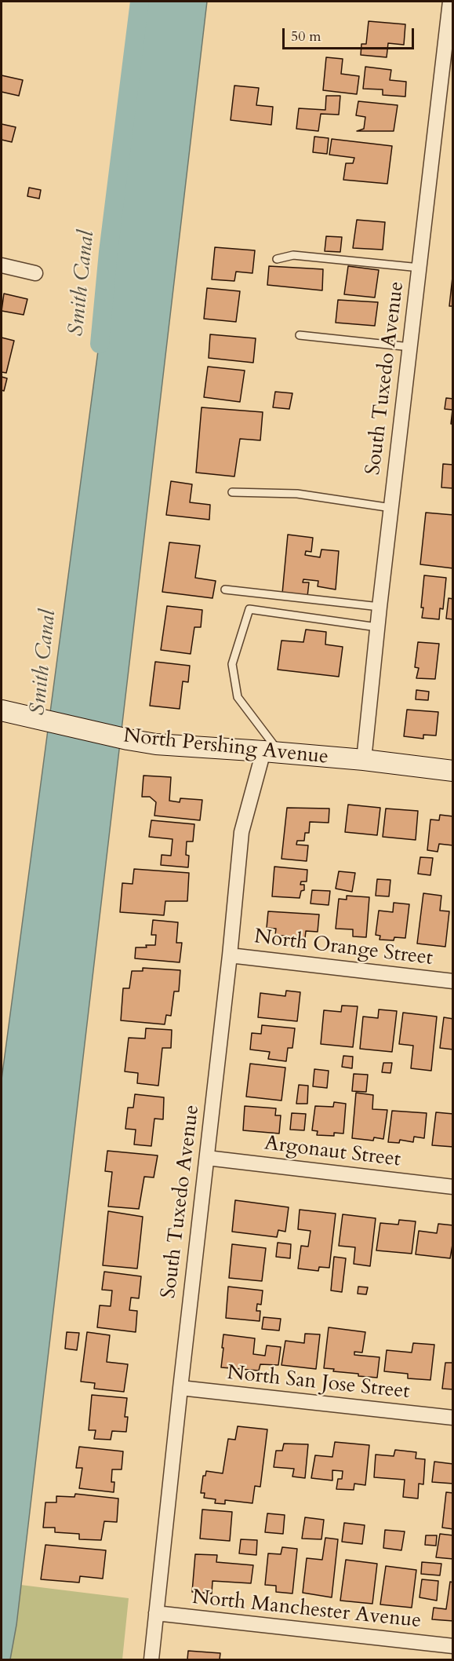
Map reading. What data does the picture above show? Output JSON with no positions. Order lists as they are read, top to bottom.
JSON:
{
  "streets": {
    "main road": ["North Pershing Avenue"],
    "street": [
      "South Tuxedo Avenue",
      "North Orange Street",
      "Argonaut Street",
      "North San Jose Street",
      "North Manchester Avenue"
    ]
  },
  "crossings": [
    ["South Tuxedo Avenue", "North Pershing Avenue"],
    ["South Tuxedo Avenue", "North Orange Street"],
    ["South Tuxedo Avenue", "Argonaut Street"],
    ["South Tuxedo Avenue", "North San Jose Street"],
    ["South Tuxedo Avenue", "North Manchester Avenue"]
  ],
  "water": ["Smith Canal"],
  "scale_bar": "50 m"
}
